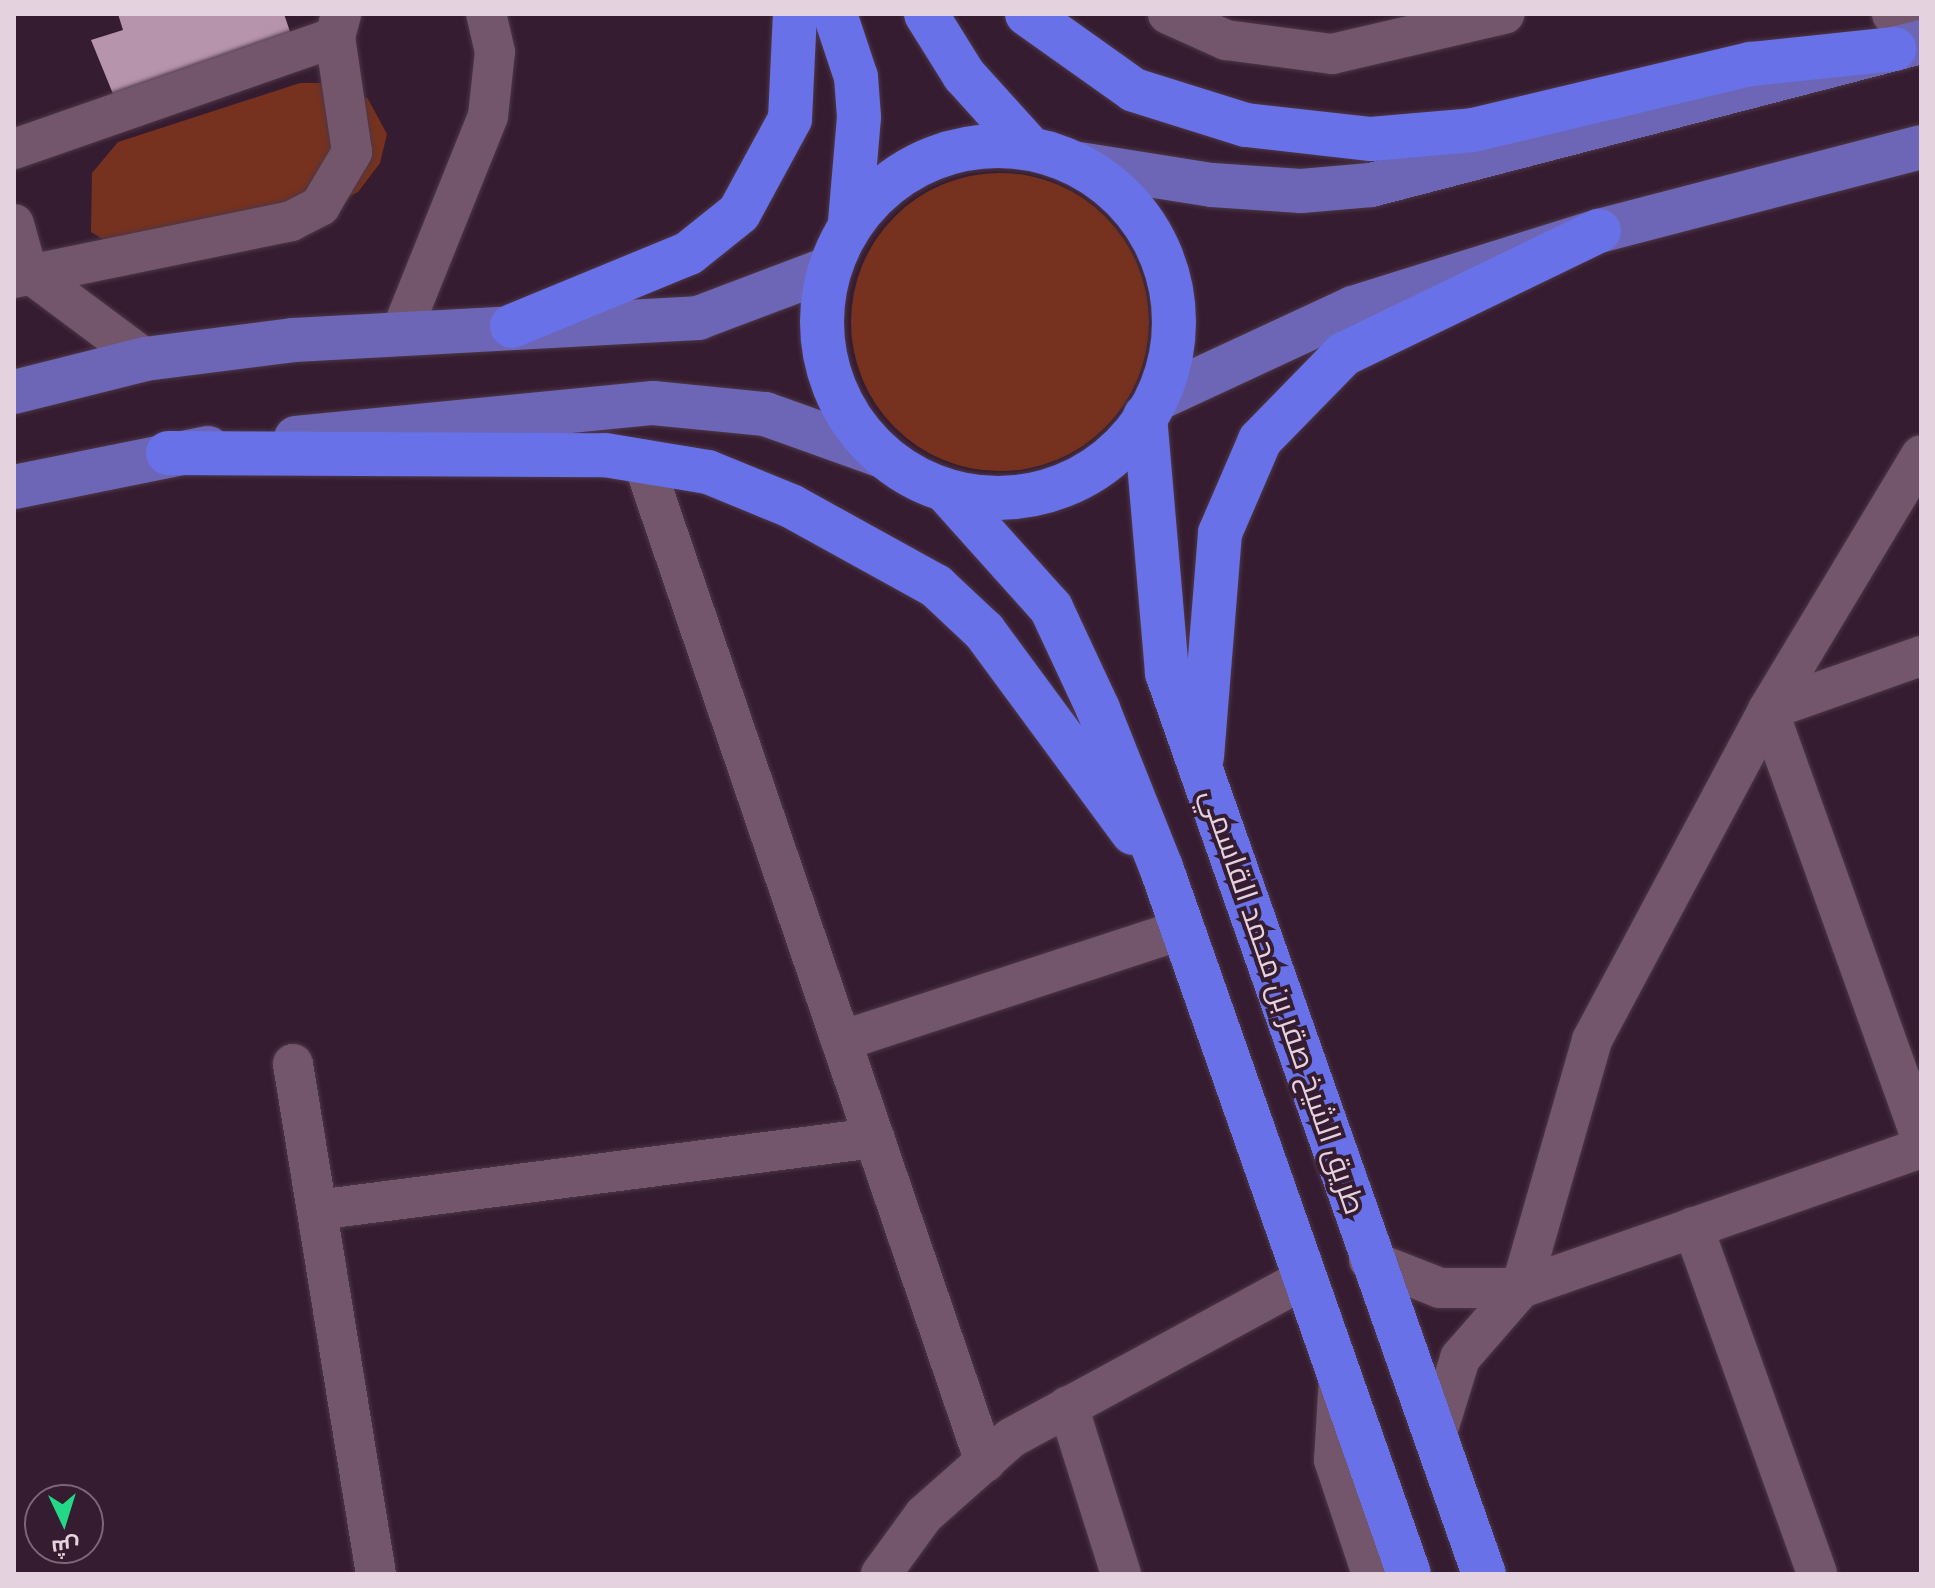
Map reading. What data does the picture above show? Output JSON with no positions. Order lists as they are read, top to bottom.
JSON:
{
  "streets": {
    "highway": ["طريق الشيخ صقر بن محمد القاسمي"]
  },
  "north": "bottom"
}
